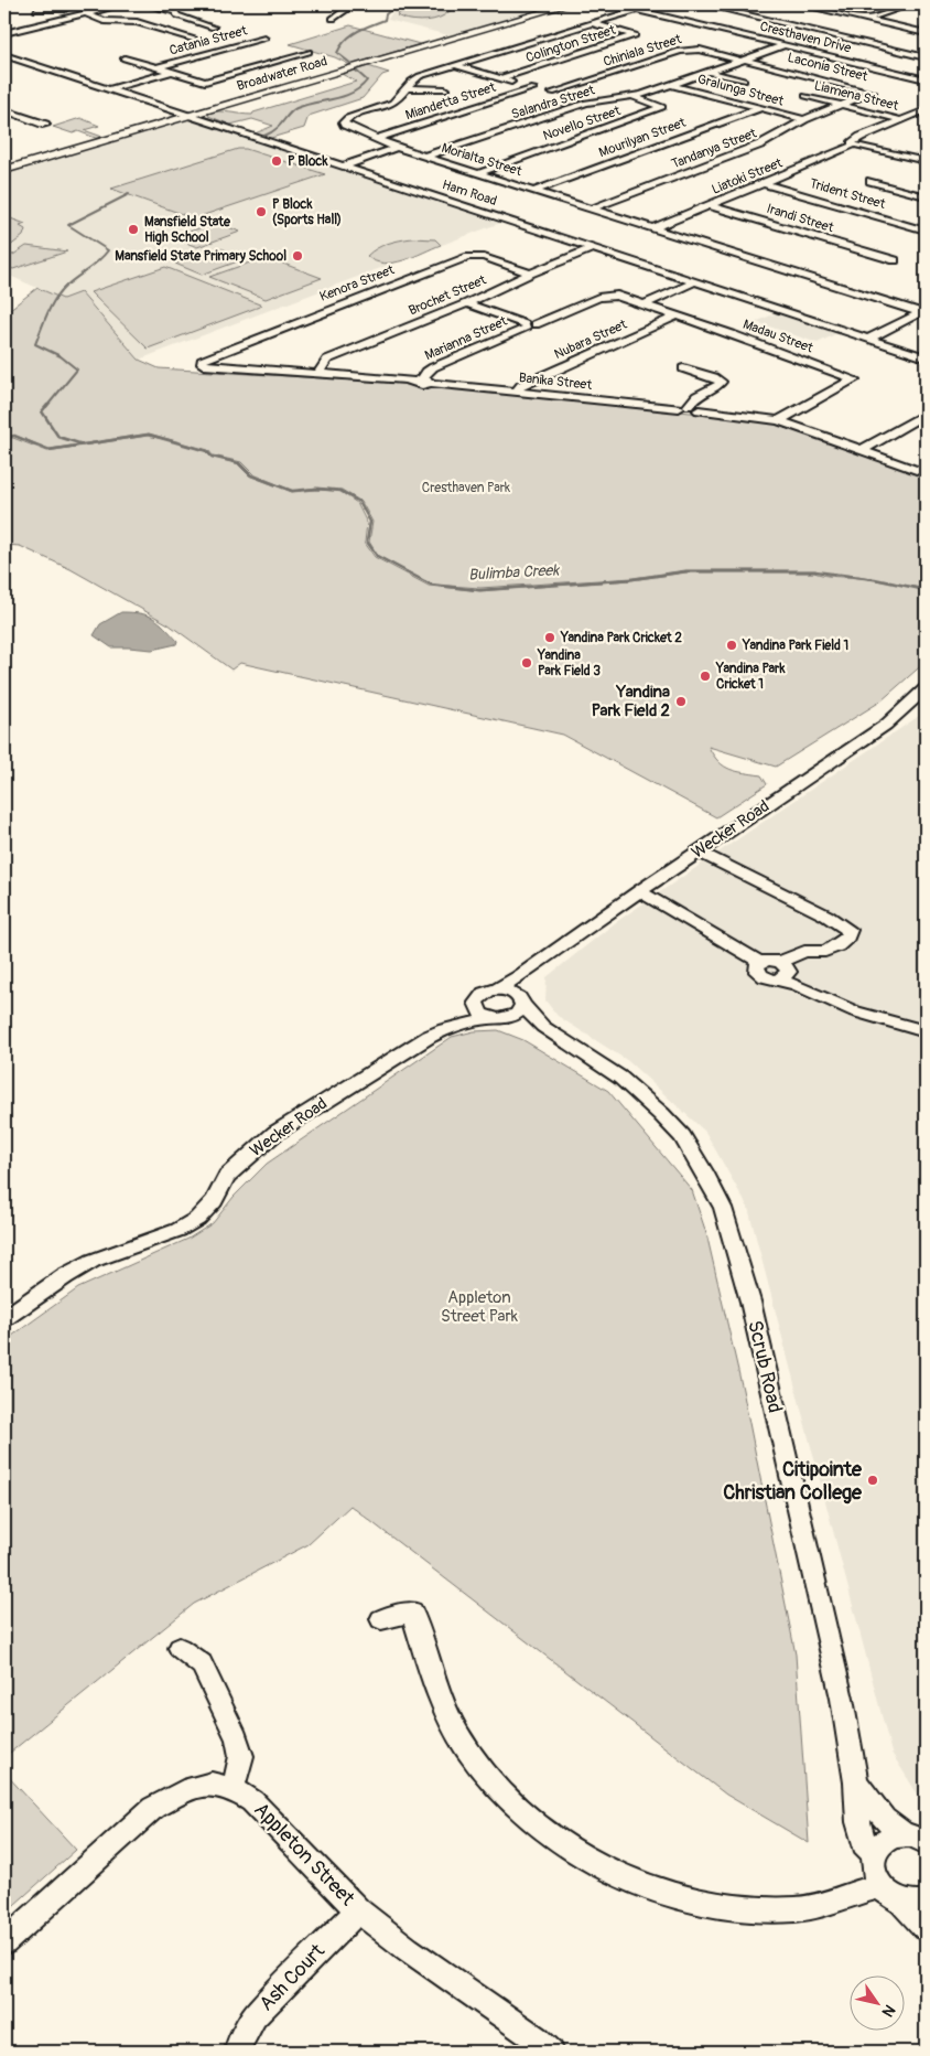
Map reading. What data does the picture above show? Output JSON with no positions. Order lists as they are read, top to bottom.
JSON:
{
  "streets": {
    "main road": ["Broadwater Road"],
    "street": [
      "Cresthaven Drive",
      "Catania Street",
      "Colington Street",
      "Chiniala Street",
      "Laconia Street",
      "Gralunga Street",
      "Liamena Street",
      "Miandetta Street",
      "Salandra Street",
      "Novello Street",
      "Mourilyan Street",
      "Tandanya Street",
      "Morialta Street",
      "Liatoki Street",
      "Ham Road",
      "Trident Street",
      "Irandi Street",
      "Kenora Street",
      "Brochet Street",
      "Madau Street",
      "Marianna Street",
      "Nubara Street",
      "Banika Street",
      "Wecker Road",
      "Scrub Road",
      "Appleton Street",
      "Ash Court"
    ]
  },
  "crossings": [
    ["Cresthaven Drive", "Salandra Street"],
    ["Cresthaven Drive", "Morialta Street"],
    ["Colington Street", "Morialta Street"],
    ["Chiniala Street", "Laconia Street"],
    ["Chiniala Street", "Salandra Street"],
    ["Laconia Street", "Liamena Street"],
    ["Laconia Street", "Salandra Street"],
    ["Laconia Street", "Tandanya Street"],
    ["Broadwater Road", "Ham Road"],
    ["Gralunga Street", "Salandra Street"],
    ["Gralunga Street", "Mourilyan Street"],
    ["Gralunga Street", "Tandanya Street"],
    ["Liamena Street", "Tandanya Street"],
    ["Liamena Street", "Liatoki Street"],
    ["Miandetta Street", "Morialta Street"],
    ["Salandra Street", "Novello Street"],
    ["Salandra Street", "Morialta Street"],
    ["Novello Street", "Morialta Street"],
    ["Mourilyan Street", "Morialta Street"],
    ["Tandanya Street", "Morialta Street"],
    ["Morialta Street", "Liatoki Street"],
    ["Liatoki Street", "Trident Street"],
    ["Liatoki Street", "Irandi Street"],
    ["Ham Road", "Brochet Street"],
    ["Kenora Street", "Brochet Street"],
    ["Kenora Street", "Banika Street"],
    ["Brochet Street", "Banika Street"],
    ["Madau Street", "Marianna Street"],
    ["Madau Street", "Nubara Street"],
    ["Madau Street", "Banika Street"],
    ["Marianna Street", "Banika Street"],
    ["Nubara Street", "Banika Street"],
    ["Wecker Road", "Scrub Road"],
    ["Appleton Street", "Ash Court"]
  ],
  "water": ["Bulimba Creek"],
  "parks": ["Cresthaven Park", "Appleton Street Park"],
  "places": [
    "P Block",
    "P Block (Sports Hall)",
    "Mansfield State High School",
    "Mansfield State Primary School",
    "Yandina Park Cricket 2",
    "Yandina Park Field 1",
    "Yandina Park Field 3",
    "Yandina Park Cricket 1",
    "Yandina Park Field 2",
    "Citipointe Christian College"
  ],
  "north": "bottom right"
}
